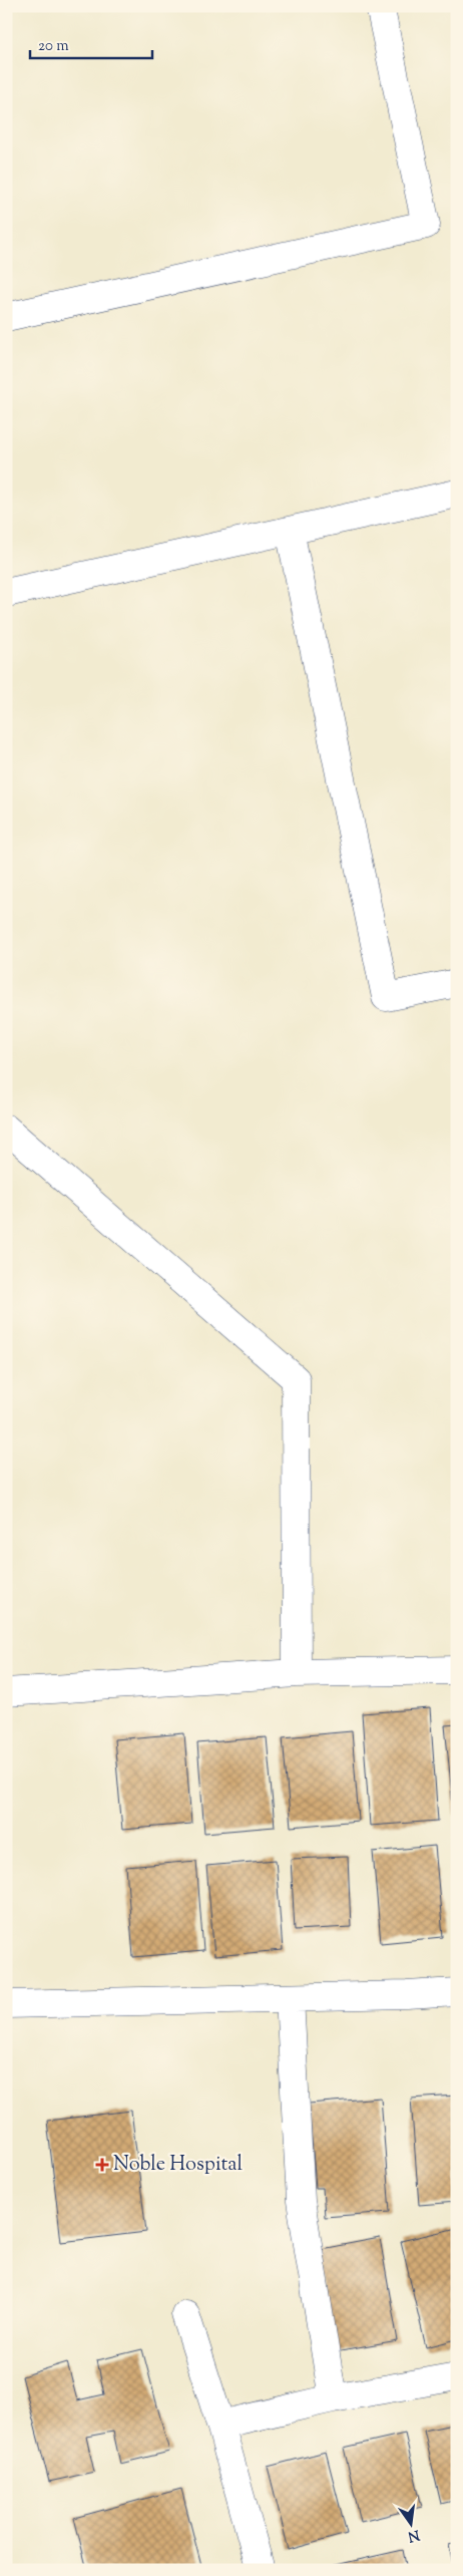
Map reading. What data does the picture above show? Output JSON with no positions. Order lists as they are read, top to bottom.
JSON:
{
  "places": {
    "health": ["Noble Hospital"]
  },
  "scale_bar": "20 m",
  "north": "bottom"
}
